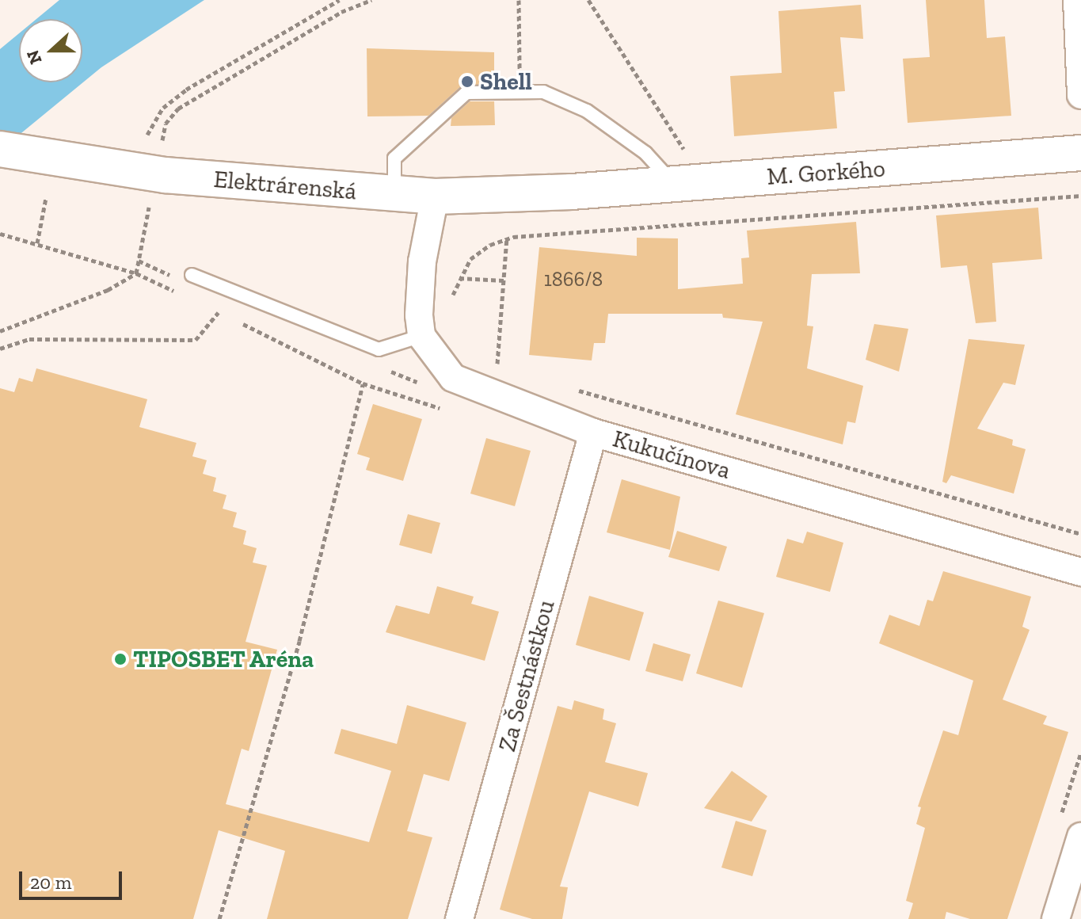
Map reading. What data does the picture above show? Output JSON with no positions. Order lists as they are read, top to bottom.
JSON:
{
  "streets": {
    "main road": ["M. Gorkého", "Elektrárenská"],
    "street": ["Kukučínova", "Za Šestnástkou"]
  },
  "crossings": [
    ["M. Gorkého", "Elektrárenská"],
    ["Kukučínova", "Za Šestnástkou"]
  ],
  "places": ["Shell", "TIPOSBET Aréna"],
  "house_numbers": ["1866/8"],
  "scale_bar": "20 m",
  "north": "left"
}
